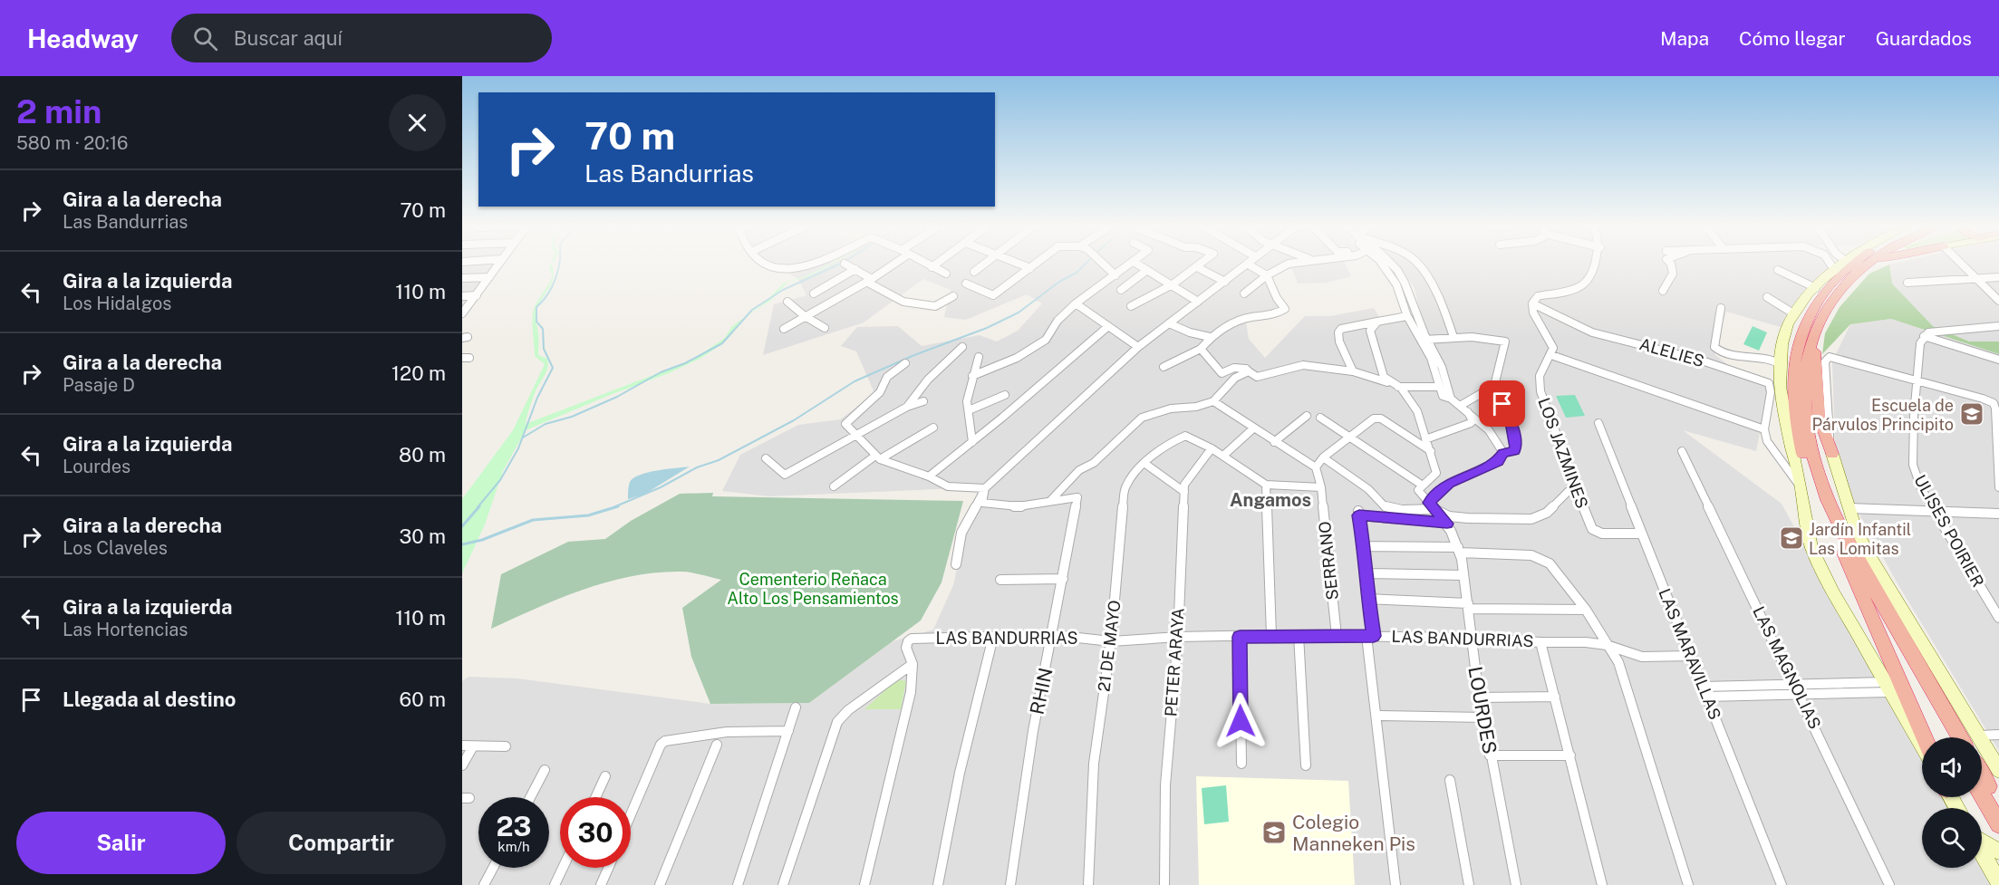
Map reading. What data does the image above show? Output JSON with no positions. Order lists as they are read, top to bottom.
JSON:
{
  "streets": {
    "street": [
      "ALELIES",
      "LOS JAZMINES",
      "ULISES POIRIER",
      "SERRANO",
      "LAS BANDURRIAS",
      "21 DE MAYO",
      "LAS MARAVILLAS",
      "PETER ARAYA",
      "LAS MAGNOLIAS",
      "RHIN",
      "LOURDES"
    ]
  },
  "crossings": [
    ["LOS JAZMINES", "LAS MARAVILLAS"],
    ["SERRANO", "LAS BANDURRIAS"],
    ["LAS BANDURRIAS", "21 DE MAYO"],
    ["LAS BANDURRIAS", "LAS MARAVILLAS"],
    ["LAS BANDURRIAS", "PETER ARAYA"],
    ["LAS BANDURRIAS", "RHIN"],
    ["LAS BANDURRIAS", "LOURDES"],
    ["21 DE MAYO", "PETER ARAYA"]
  ],
  "districts": ["Angamos"],
  "parks": ["Cementerio Reñaca Alto Los Pensamientos"],
  "places": {
    "school or university": ["Escuela de Párvulos Principito", "Jardín Infantil Las Lomitas", "Colegio Manneken Pis"]
  },
  "page": {
    "header": "Headway",
    "search": "Buscar aquí",
    "nav": ["Mapa", "Cómo llegar", "Guardados"],
    "heading": ["2 min", "580 m · 20:16"],
    "turn": ["70 m", "Las Bandurrias"],
    "list": [
      {
        "name": "Gira a la derecha",
        "note": "Las Bandurrias",
        "value": "70 m"
      },
      {
        "name": "Gira a la izquierda",
        "note": "Los Hidalgos",
        "value": "110 m"
      },
      {
        "name": "Gira a la derecha",
        "note": "Pasaje D",
        "value": "120 m"
      },
      {
        "name": "Gira a la izquierda",
        "note": "Lourdes",
        "value": "80 m"
      },
      {
        "name": "Gira a la derecha",
        "note": "Los Claveles",
        "value": "30 m"
      },
      {
        "name": "Gira a la izquierda",
        "note": "Las Hortencias",
        "value": "110 m"
      },
      {
        "name": "Llegada al destino",
        "value": "60 m"
      }
    ],
    "speed": "23 km/h",
    "limit": "30",
    "buttons": ["Salir", "Compartir"]
  }
}
